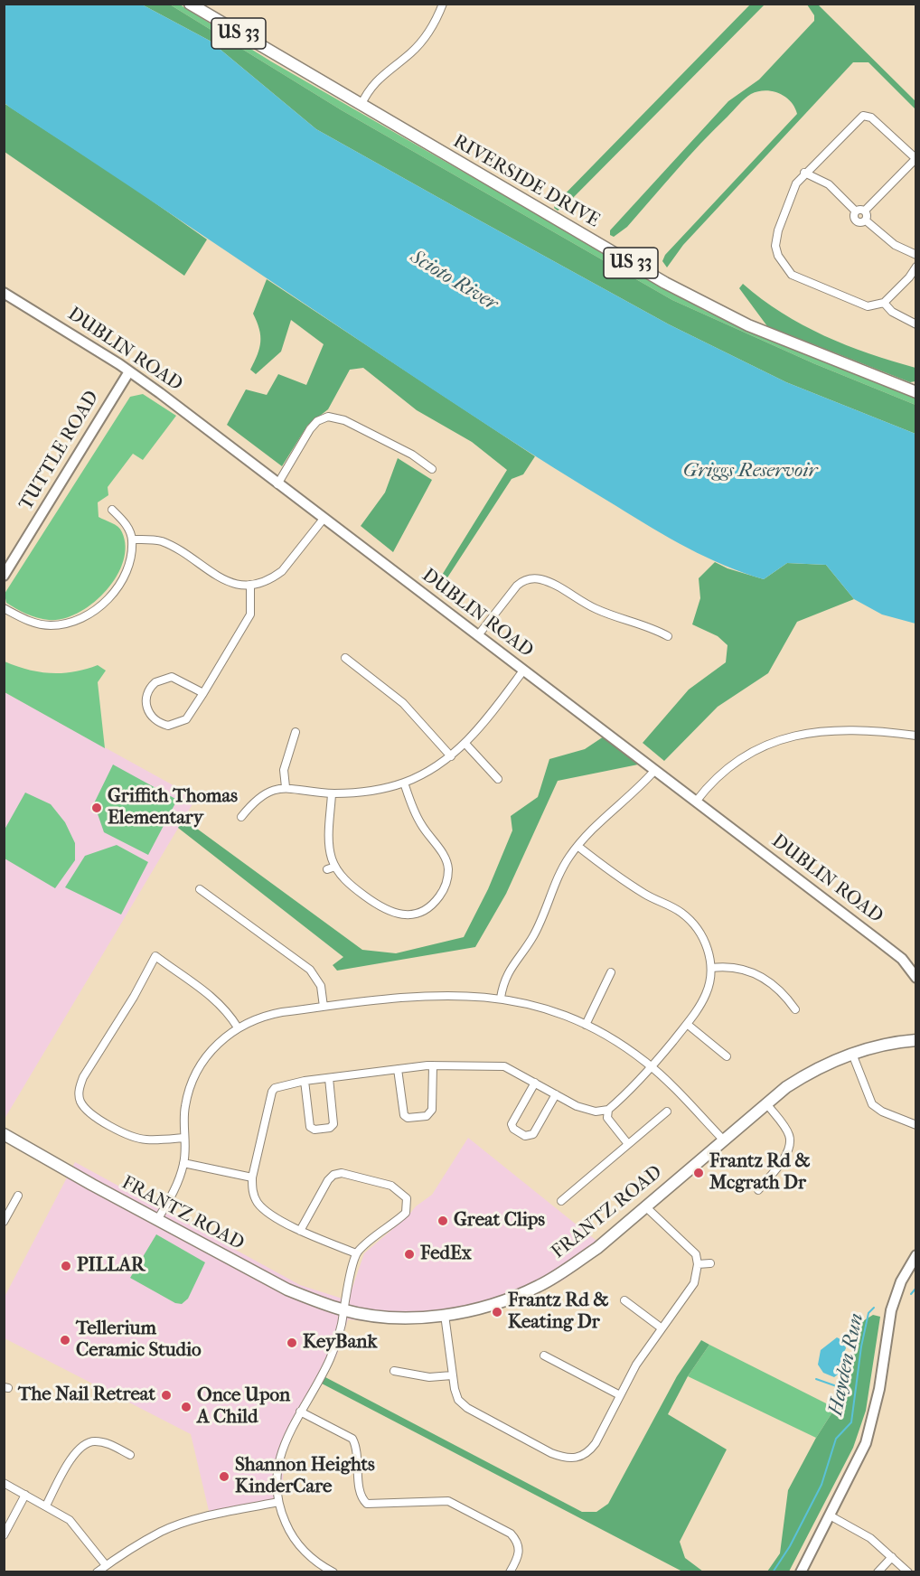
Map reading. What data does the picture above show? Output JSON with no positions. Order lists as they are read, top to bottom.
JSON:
{
  "streets": {
    "main road": [
      "US 33",
      "RIVERSIDE DRIVE",
      "DUBLIN ROAD",
      "TUTTLE ROAD",
      "FRANTZ ROAD"
    ]
  },
  "crossings": [
    ["DUBLIN ROAD", "TUTTLE ROAD"]
  ],
  "water": ["Scioto River", "Griggs Reservoir", "Hayden Run"],
  "places": [
    "Griffith Thomas Elementary",
    "Frantz Rd & Mcgrath Dr",
    "Great Clips",
    "FedEx",
    "PILLAR",
    "Frantz Rd & Keating Dr",
    "Tellerium Ceramic Studio",
    "KeyBank",
    "The Nail Retreat",
    "Once Upon A Child",
    "Shannon Heights KinderCare"
  ]
}
